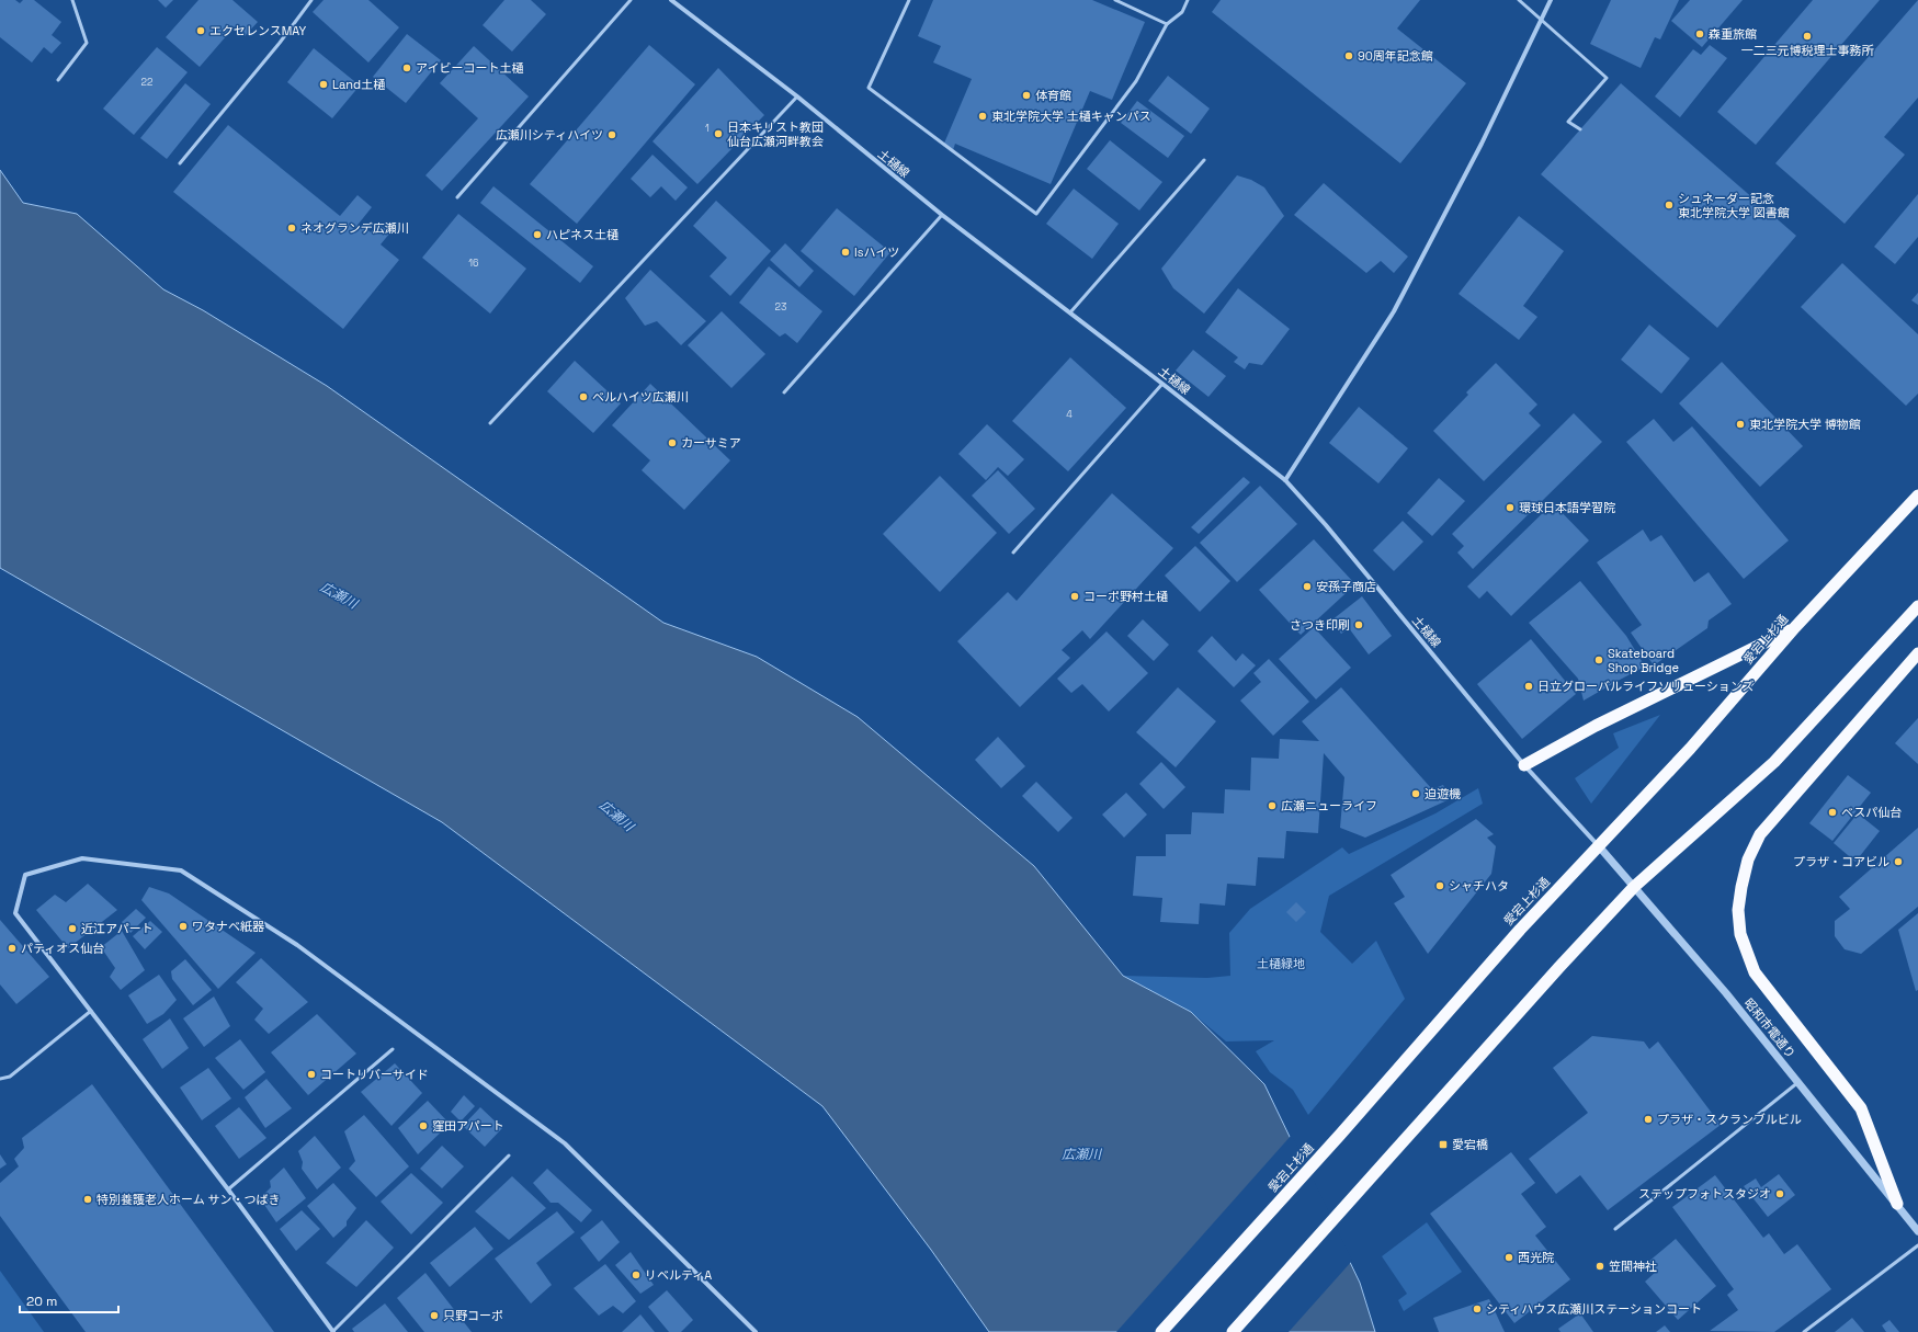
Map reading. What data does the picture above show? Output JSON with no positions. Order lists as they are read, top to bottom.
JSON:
{
  "streets": {
    "highway": ["愛宕上杉通"],
    "street": ["土樋線", "昭和市電通り"]
  },
  "crossings": [
    ["土樋線", "愛宕上杉通"],
    ["土樋線", "昭和市電通り"],
    ["愛宕上杉通", "昭和市電通り"]
  ],
  "water": ["広瀬川"],
  "parks": ["土樋緑地"],
  "places": {
    "other": [
      "エクセレンスMAY",
      "森重旅館",
      "一二三元博税理士事務所",
      "90周年記念館",
      "アイビーコート土樋",
      "Land土樋",
      "体育館",
      "東北学院大学 土樋キャンパス",
      "日本キリスト教団 仙台広瀬河畔教会",
      "広瀬川シティハイツ",
      "シュネーダー記念 東北学院大学 図書館",
      "ネオグランデ広瀬川",
      "ハピネス土樋",
      "Isハイツ",
      "ベルハイツ広瀬川",
      "東北学院大学 博物館",
      "カーサミア",
      "環球日本語学習院",
      "安孫子商店",
      "コーポ野村土樋",
      "さつき印刷",
      "Skateboard Shop Bridge",
      "日立グローバルライフソリューションズ",
      "迫遊機",
      "広瀬ニューライフ",
      "ベスパ仙台",
      "プラザ・コアビル",
      "シャチハタ",
      "ワタナベ紙器",
      "近江アパート",
      "パティオス仙台",
      "コートリバーサイド",
      "プラザ・スクランブルビル",
      "窪田アパート",
      "ステップフォトスタジオ",
      "特別養護老人ホーム サン・つばき",
      "西光院",
      "笠間神社",
      "リベルティA",
      "シティハウス広瀬川ステーションコート",
      "只野コーポ"
    ],
    "transit": ["愛宕橋"]
  },
  "house_numbers": [
    "22",
    "1",
    "16",
    "23",
    "4"
  ],
  "scale_bar": "20 m"
}
